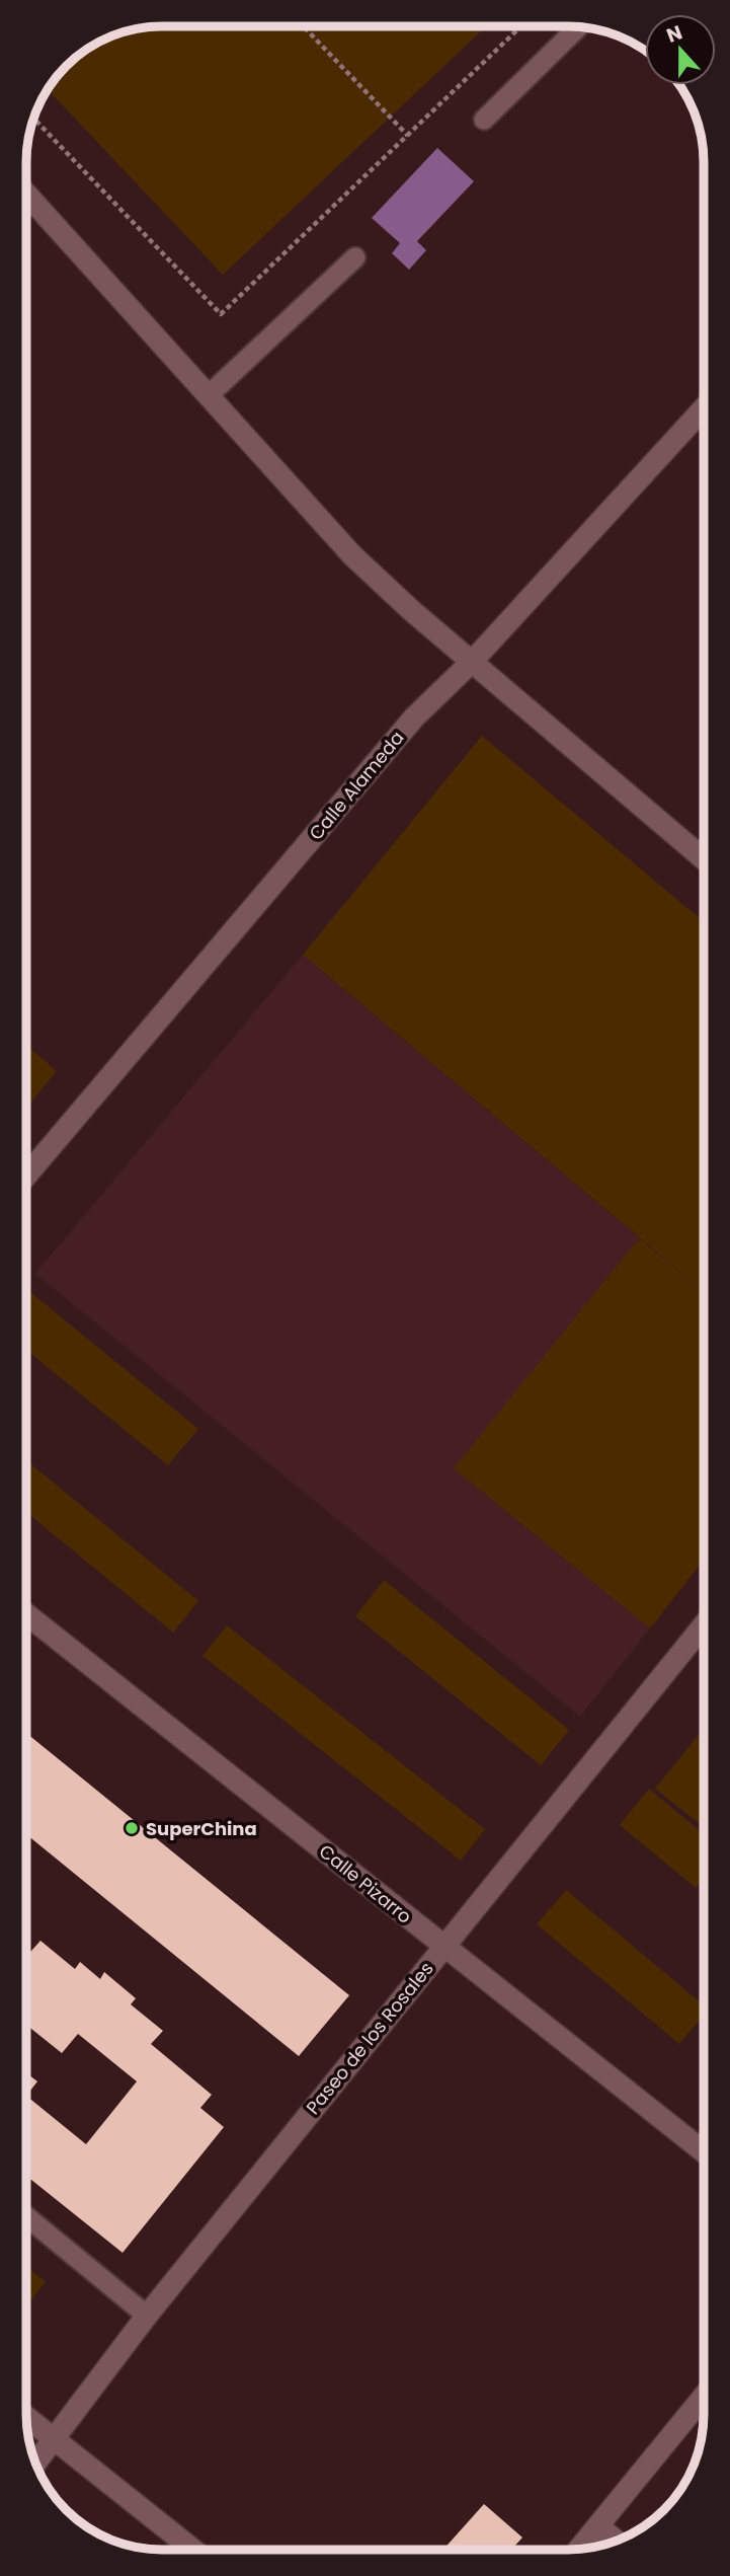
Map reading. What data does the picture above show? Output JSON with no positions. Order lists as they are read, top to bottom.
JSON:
{
  "streets": {
    "street": ["Calle Alameda", "Calle Pizarro", "Paseo de los Rosales"]
  },
  "crossings": [
    ["Calle Pizarro", "Paseo de los Rosales"]
  ],
  "places": ["SuperChina"],
  "north": "top"
}
